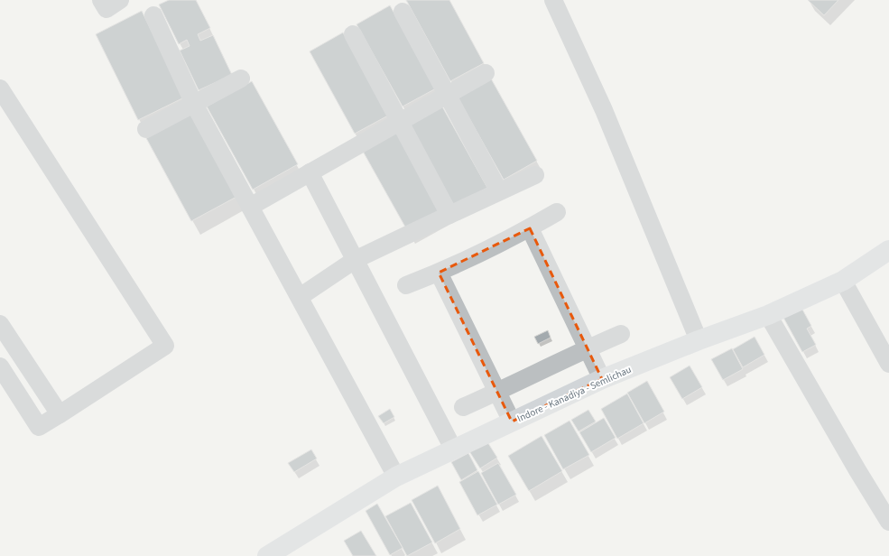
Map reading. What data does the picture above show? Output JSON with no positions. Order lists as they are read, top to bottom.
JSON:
{
  "streets": {
    "main road": ["Indore - Kanadiya - Semlichau"]
  }
}
